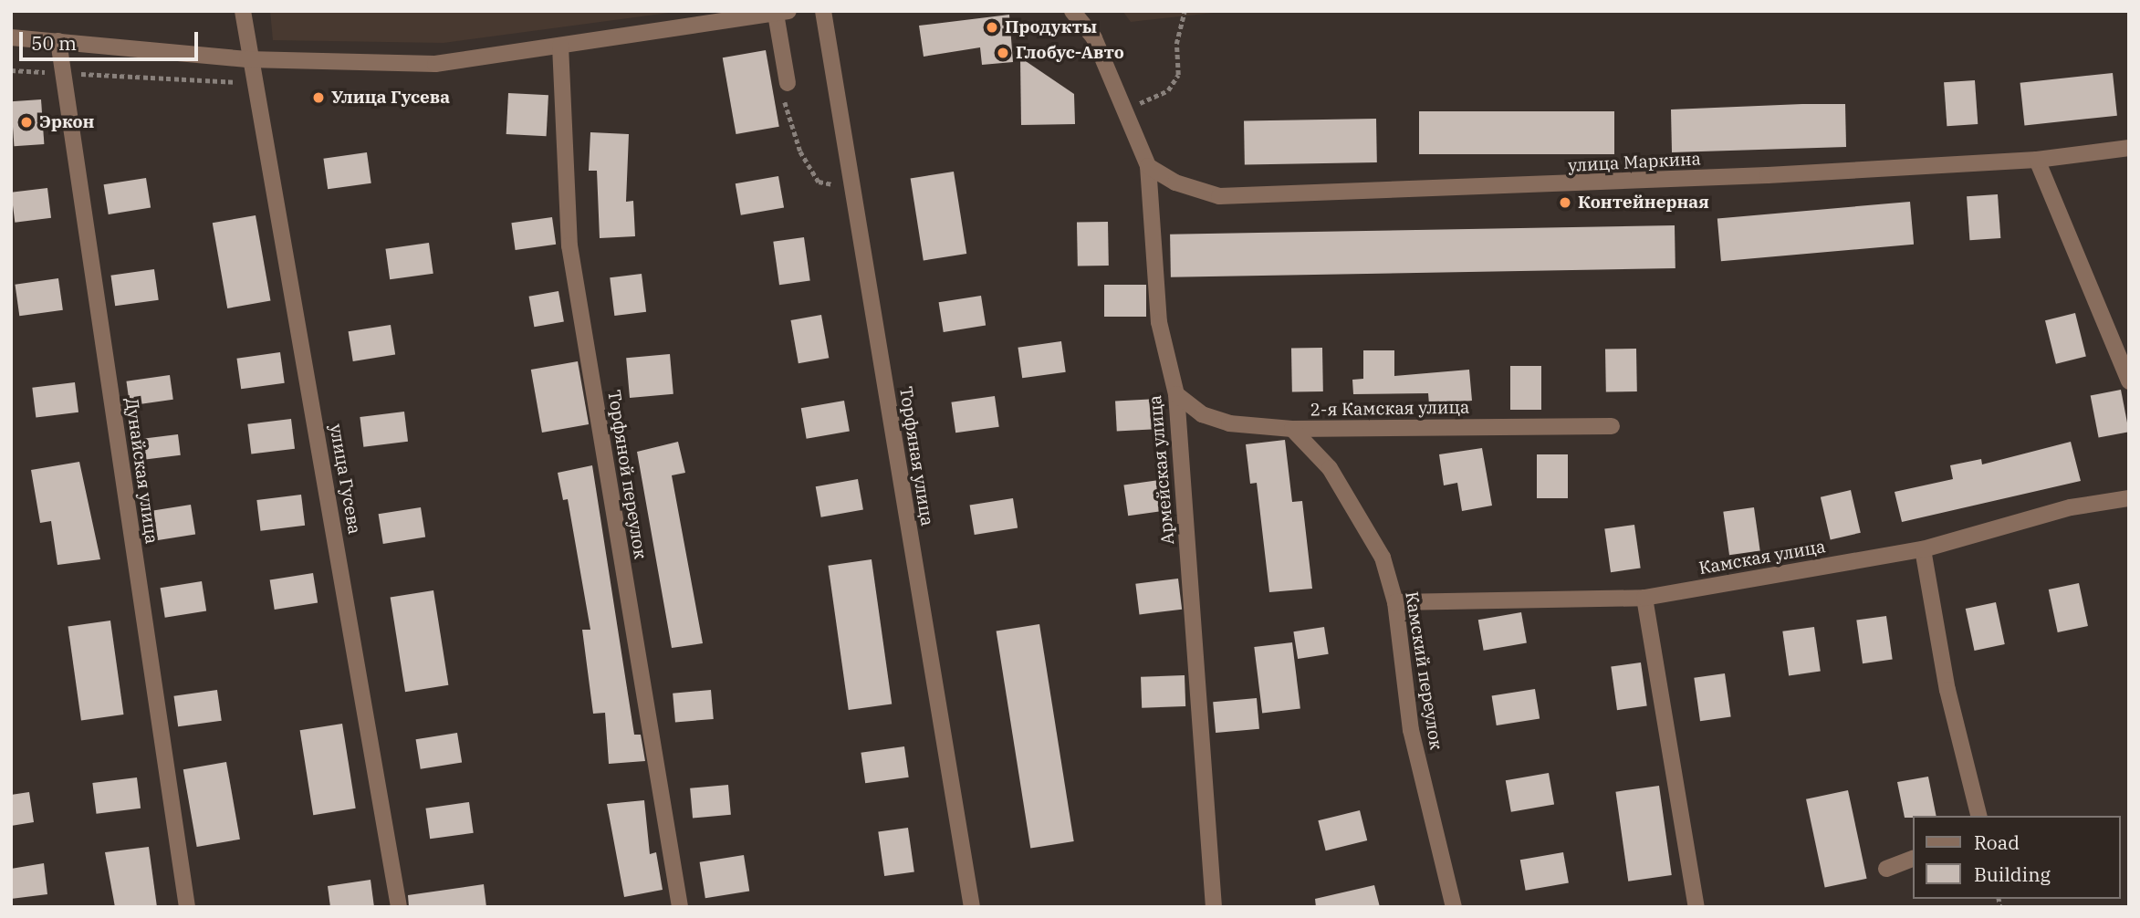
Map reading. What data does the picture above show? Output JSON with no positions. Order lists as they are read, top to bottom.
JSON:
{
  "streets": {
    "street": [
      "улица Маркина",
      "2-я Камская улица",
      "Торфяная улица",
      "Армейская улица",
      "Дунайская улица",
      "Торфяной переулок",
      "улица Гусева",
      "Камская улица",
      "Камский переулок"
    ]
  },
  "crossings": [
    ["улица Маркина", "Армейская улица"],
    ["2-я Камская улица", "Армейская улица"],
    ["2-я Камская улица", "Камский переулок"],
    ["Камская улица", "Камский переулок"]
  ],
  "places": [
    "Продукты",
    "Глобус-Авто",
    "Улица Гусева",
    "Эркон",
    "Контейнерная"
  ],
  "legend": ["Road", "Building"],
  "scale_bar": "50 m"
}
